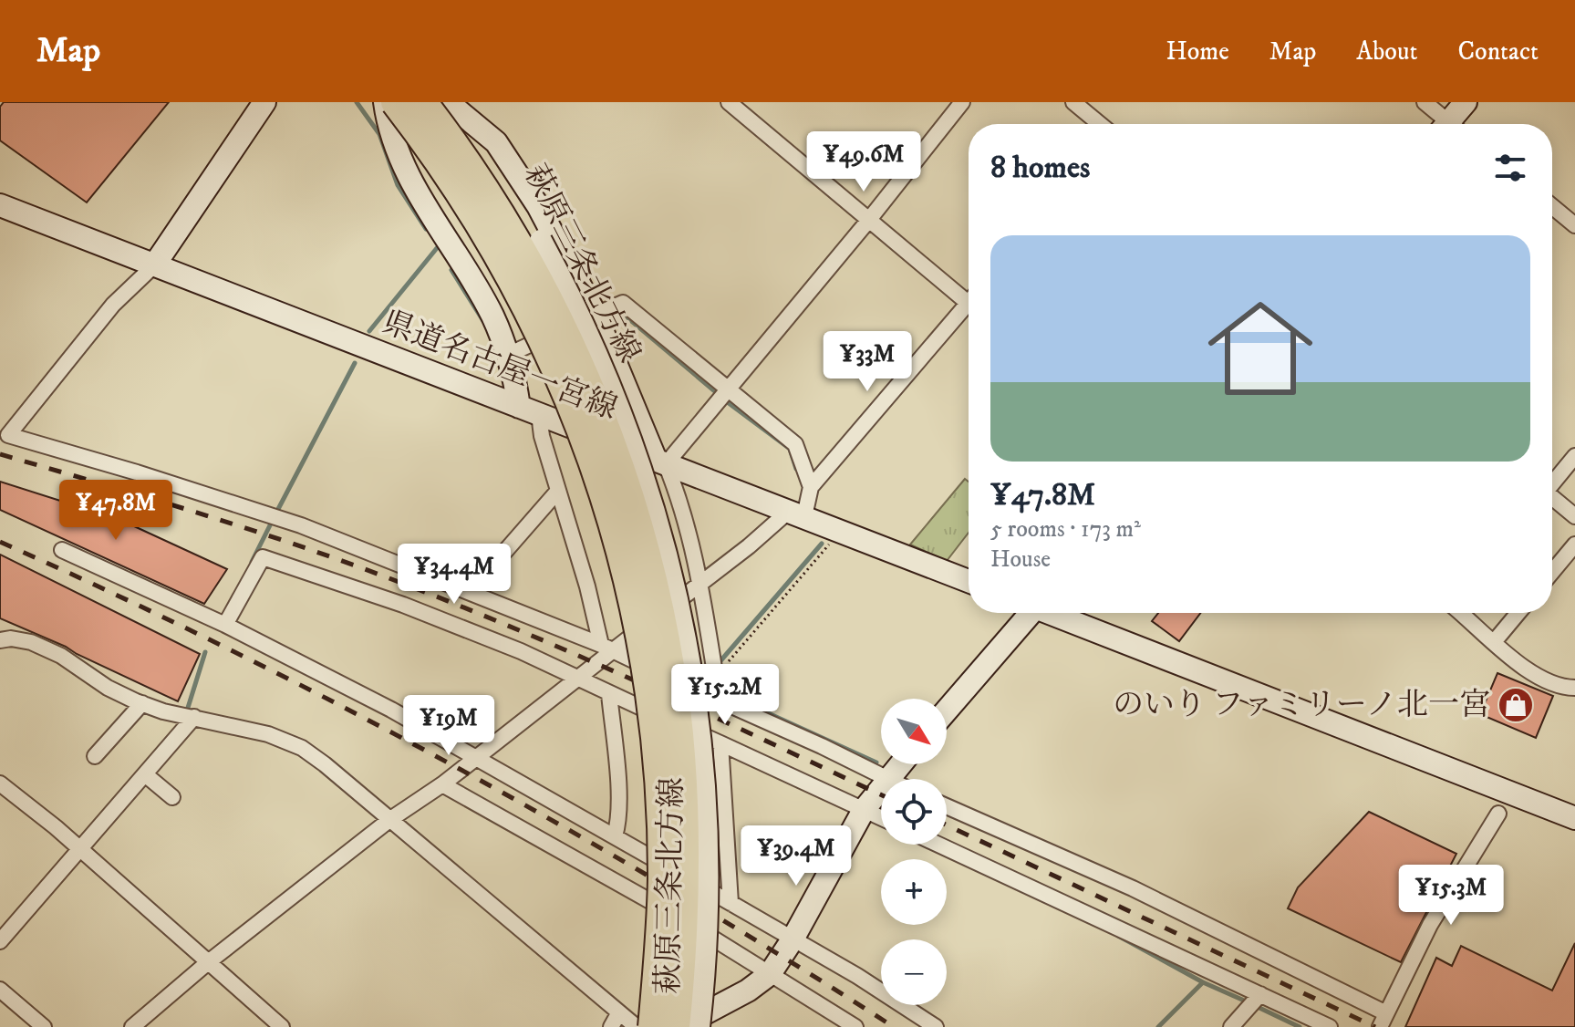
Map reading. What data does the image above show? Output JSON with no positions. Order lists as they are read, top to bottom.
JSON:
{
  "streets": {
    "main road": ["萩原三条北方線", "県道名古屋一宮線"]
  },
  "places": {
    "shop": ["のいり ファミリーノ北一宮"]
  },
  "north": "bottom right",
  "page": {
    "header": "Map",
    "nav": [
      "Home",
      "Map",
      "About",
      "Contact"
    ],
    "heading": "8 homes",
    "price": [
      "¥49.6M",
      "¥33M",
      "¥47.8M",
      "¥34.4M",
      "¥15.2M",
      "¥19M",
      "¥39.4M",
      "¥15.3M"
    ],
    "list": [
      {
        "name": "¥47.8M",
        "note": "5 rooms · 173 m² · House"
      }
    ],
    "map_buttons": ["+", "−"]
  }
}
